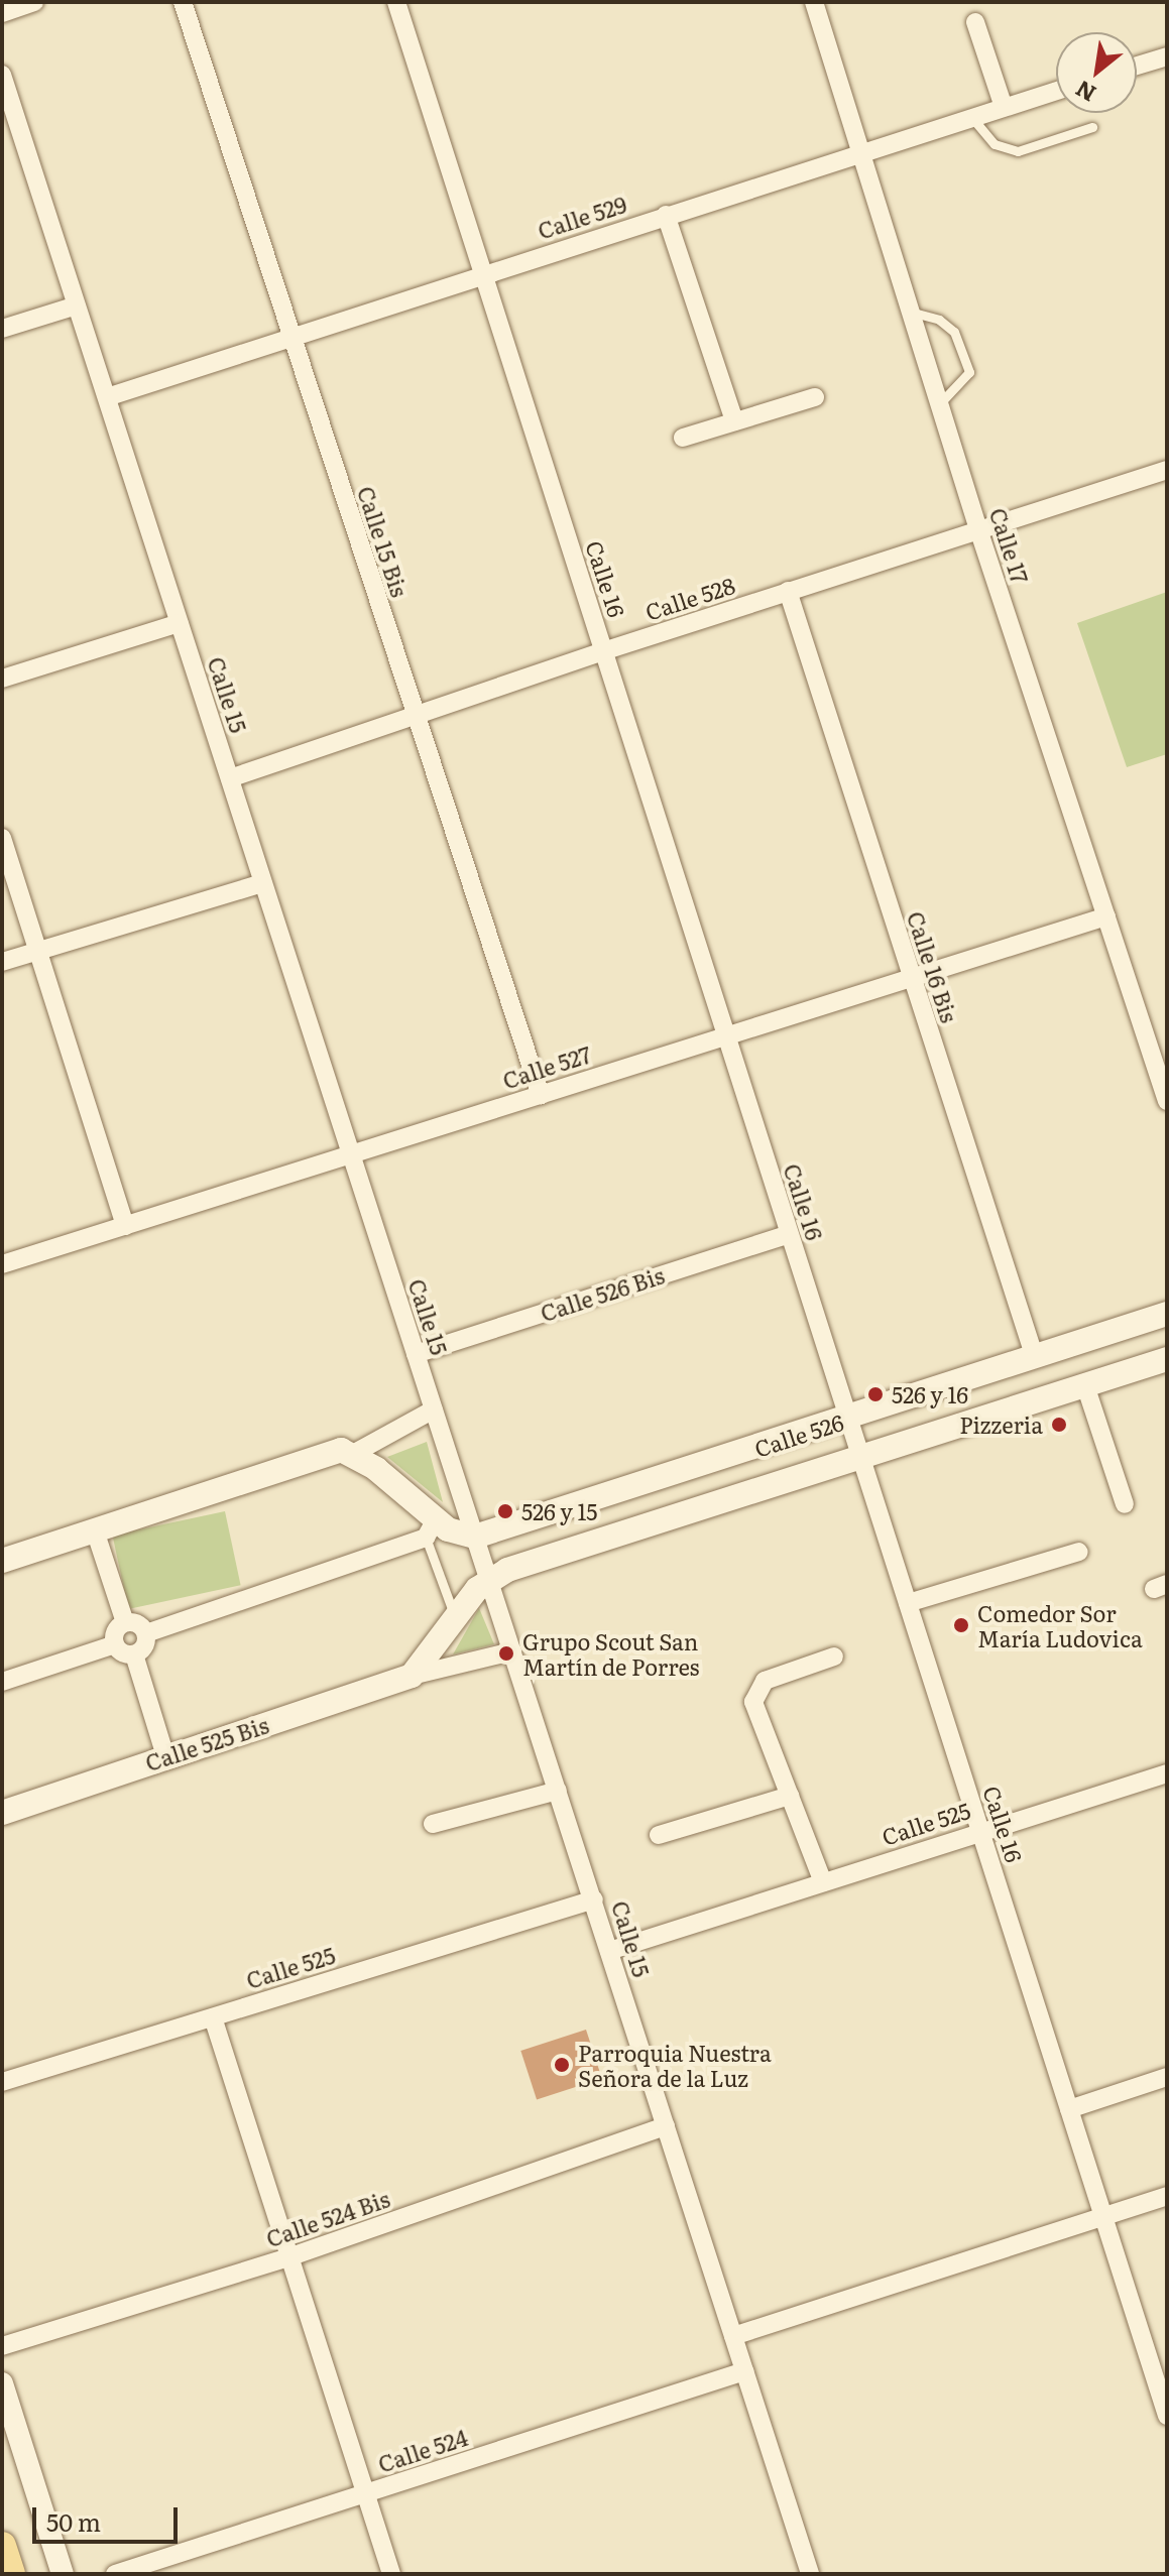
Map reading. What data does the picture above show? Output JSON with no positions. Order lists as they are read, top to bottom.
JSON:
{
  "streets": {
    "main road": ["Calle 526", "Calle 525 Bis"],
    "street": [
      "Calle 529",
      "Calle 15 Bis",
      "Calle 17",
      "Calle 16",
      "Calle 528",
      "Calle 15",
      "Calle 16 Bis",
      "Calle 527",
      "Calle 526 Bis",
      "Calle 525",
      "Calle 524 Bis",
      "Calle 524"
    ]
  },
  "crossings": [
    ["Calle 529", "Calle 15 Bis"],
    ["Calle 529", "Calle 17"],
    ["Calle 529", "Calle 16"],
    ["Calle 529", "Calle 15"],
    ["Calle 15 Bis", "Calle 528"],
    ["Calle 15 Bis", "Calle 527"],
    ["Calle 17", "Calle 528"],
    ["Calle 17", "Calle 527"],
    ["Calle 16", "Calle 528"],
    ["Calle 16", "Calle 527"],
    ["Calle 16", "Calle 526 Bis"],
    ["Calle 16", "Calle 526"],
    ["Calle 16", "Calle 525"],
    ["Calle 528", "Calle 15"],
    ["Calle 528", "Calle 16 Bis"],
    ["Calle 15", "Calle 527"],
    ["Calle 15", "Calle 526 Bis"],
    ["Calle 15", "Calle 526"],
    ["Calle 15", "Calle 525 Bis"],
    ["Calle 15", "Calle 525"],
    ["Calle 15", "Calle 524 Bis"],
    ["Calle 15", "Calle 524"],
    ["Calle 16 Bis", "Calle 527"],
    ["Calle 16 Bis", "Calle 526"]
  ],
  "places": [
    "526 y 16",
    "Pizzeria",
    "526 y 15",
    "Comedor Sor María Ludovica",
    "Grupo Scout San Martín de Porres",
    "Parroquia Nuestra Señora de la Luz"
  ],
  "scale_bar": "50 m",
  "north": "bottom left"
}
